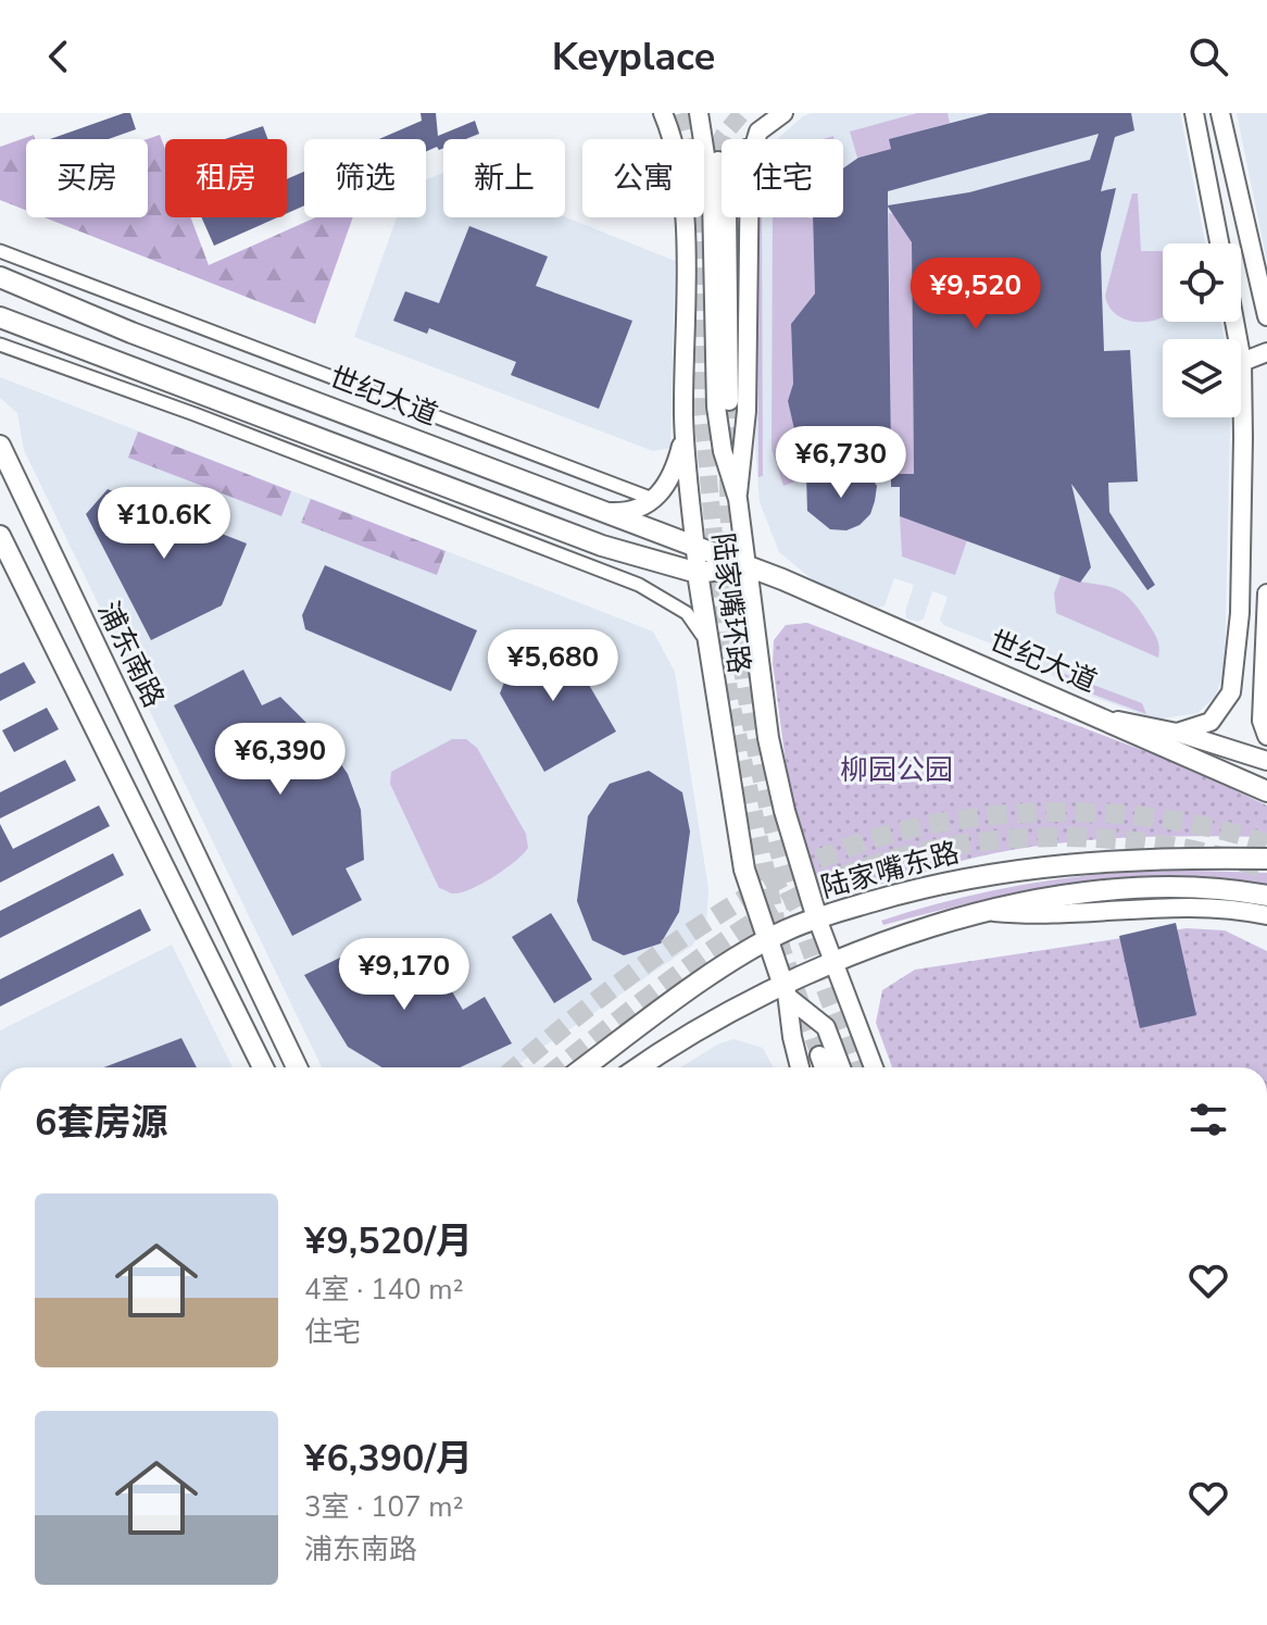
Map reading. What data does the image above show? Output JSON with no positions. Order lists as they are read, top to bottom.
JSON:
{
  "streets": {
    "main road": [
      "世纪大道",
      "陆家嘴环路",
      "浦东南路",
      "陆家嘴东路"
    ]
  },
  "crossings": [
    ["世纪大道", "陆家嘴环路"],
    ["陆家嘴环路", "陆家嘴东路"]
  ],
  "parks": ["柳园公园"],
  "page": {
    "header": "Keyplace",
    "chip": [
      "买房",
      "租房",
      "筛选",
      "新上",
      "公寓",
      "住宅"
    ],
    "price": [
      "¥9,520",
      "¥6,730",
      "¥10.6K",
      "¥5,680",
      "¥6,390",
      "¥9,170"
    ],
    "heading": "6套房源",
    "list": [
      {
        "name": "¥9,520/月",
        "note": "4室 · 140 m² · 住宅"
      },
      {
        "name": "¥6,390/月",
        "note": "3室 · 107 m² · 浦东南路"
      }
    ]
  }
}
